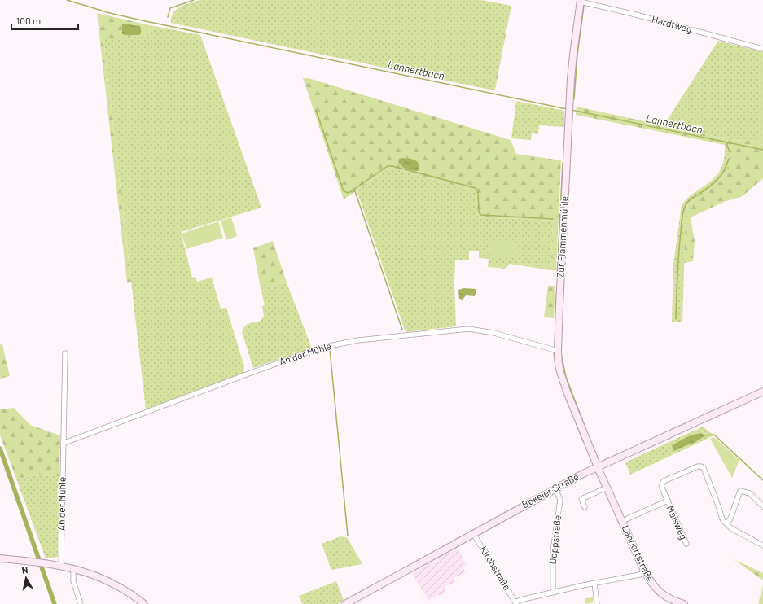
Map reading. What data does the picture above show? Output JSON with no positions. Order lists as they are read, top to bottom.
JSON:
{
  "streets": {
    "street": [
      "Hardtweg",
      "Zur Flammenmühle",
      "An der Mühle",
      "Bokeler Straße",
      "Maisweg",
      "Doppstraße",
      "Lannertstraße",
      "Kirchstraße"
    ]
  },
  "crossings": [
    ["Hardtweg", "Zur Flammenmühle"],
    ["Zur Flammenmühle", "An der Mühle"],
    ["Zur Flammenmühle", "Bokeler Straße"],
    ["Zur Flammenmühle", "Lannertstraße"],
    ["Bokeler Straße", "Doppstraße"],
    ["Bokeler Straße", "Lannertstraße"],
    ["Bokeler Straße", "Kirchstraße"]
  ],
  "water": ["Lannertbach"],
  "scale_bar": "100 m",
  "north": "top"
}
